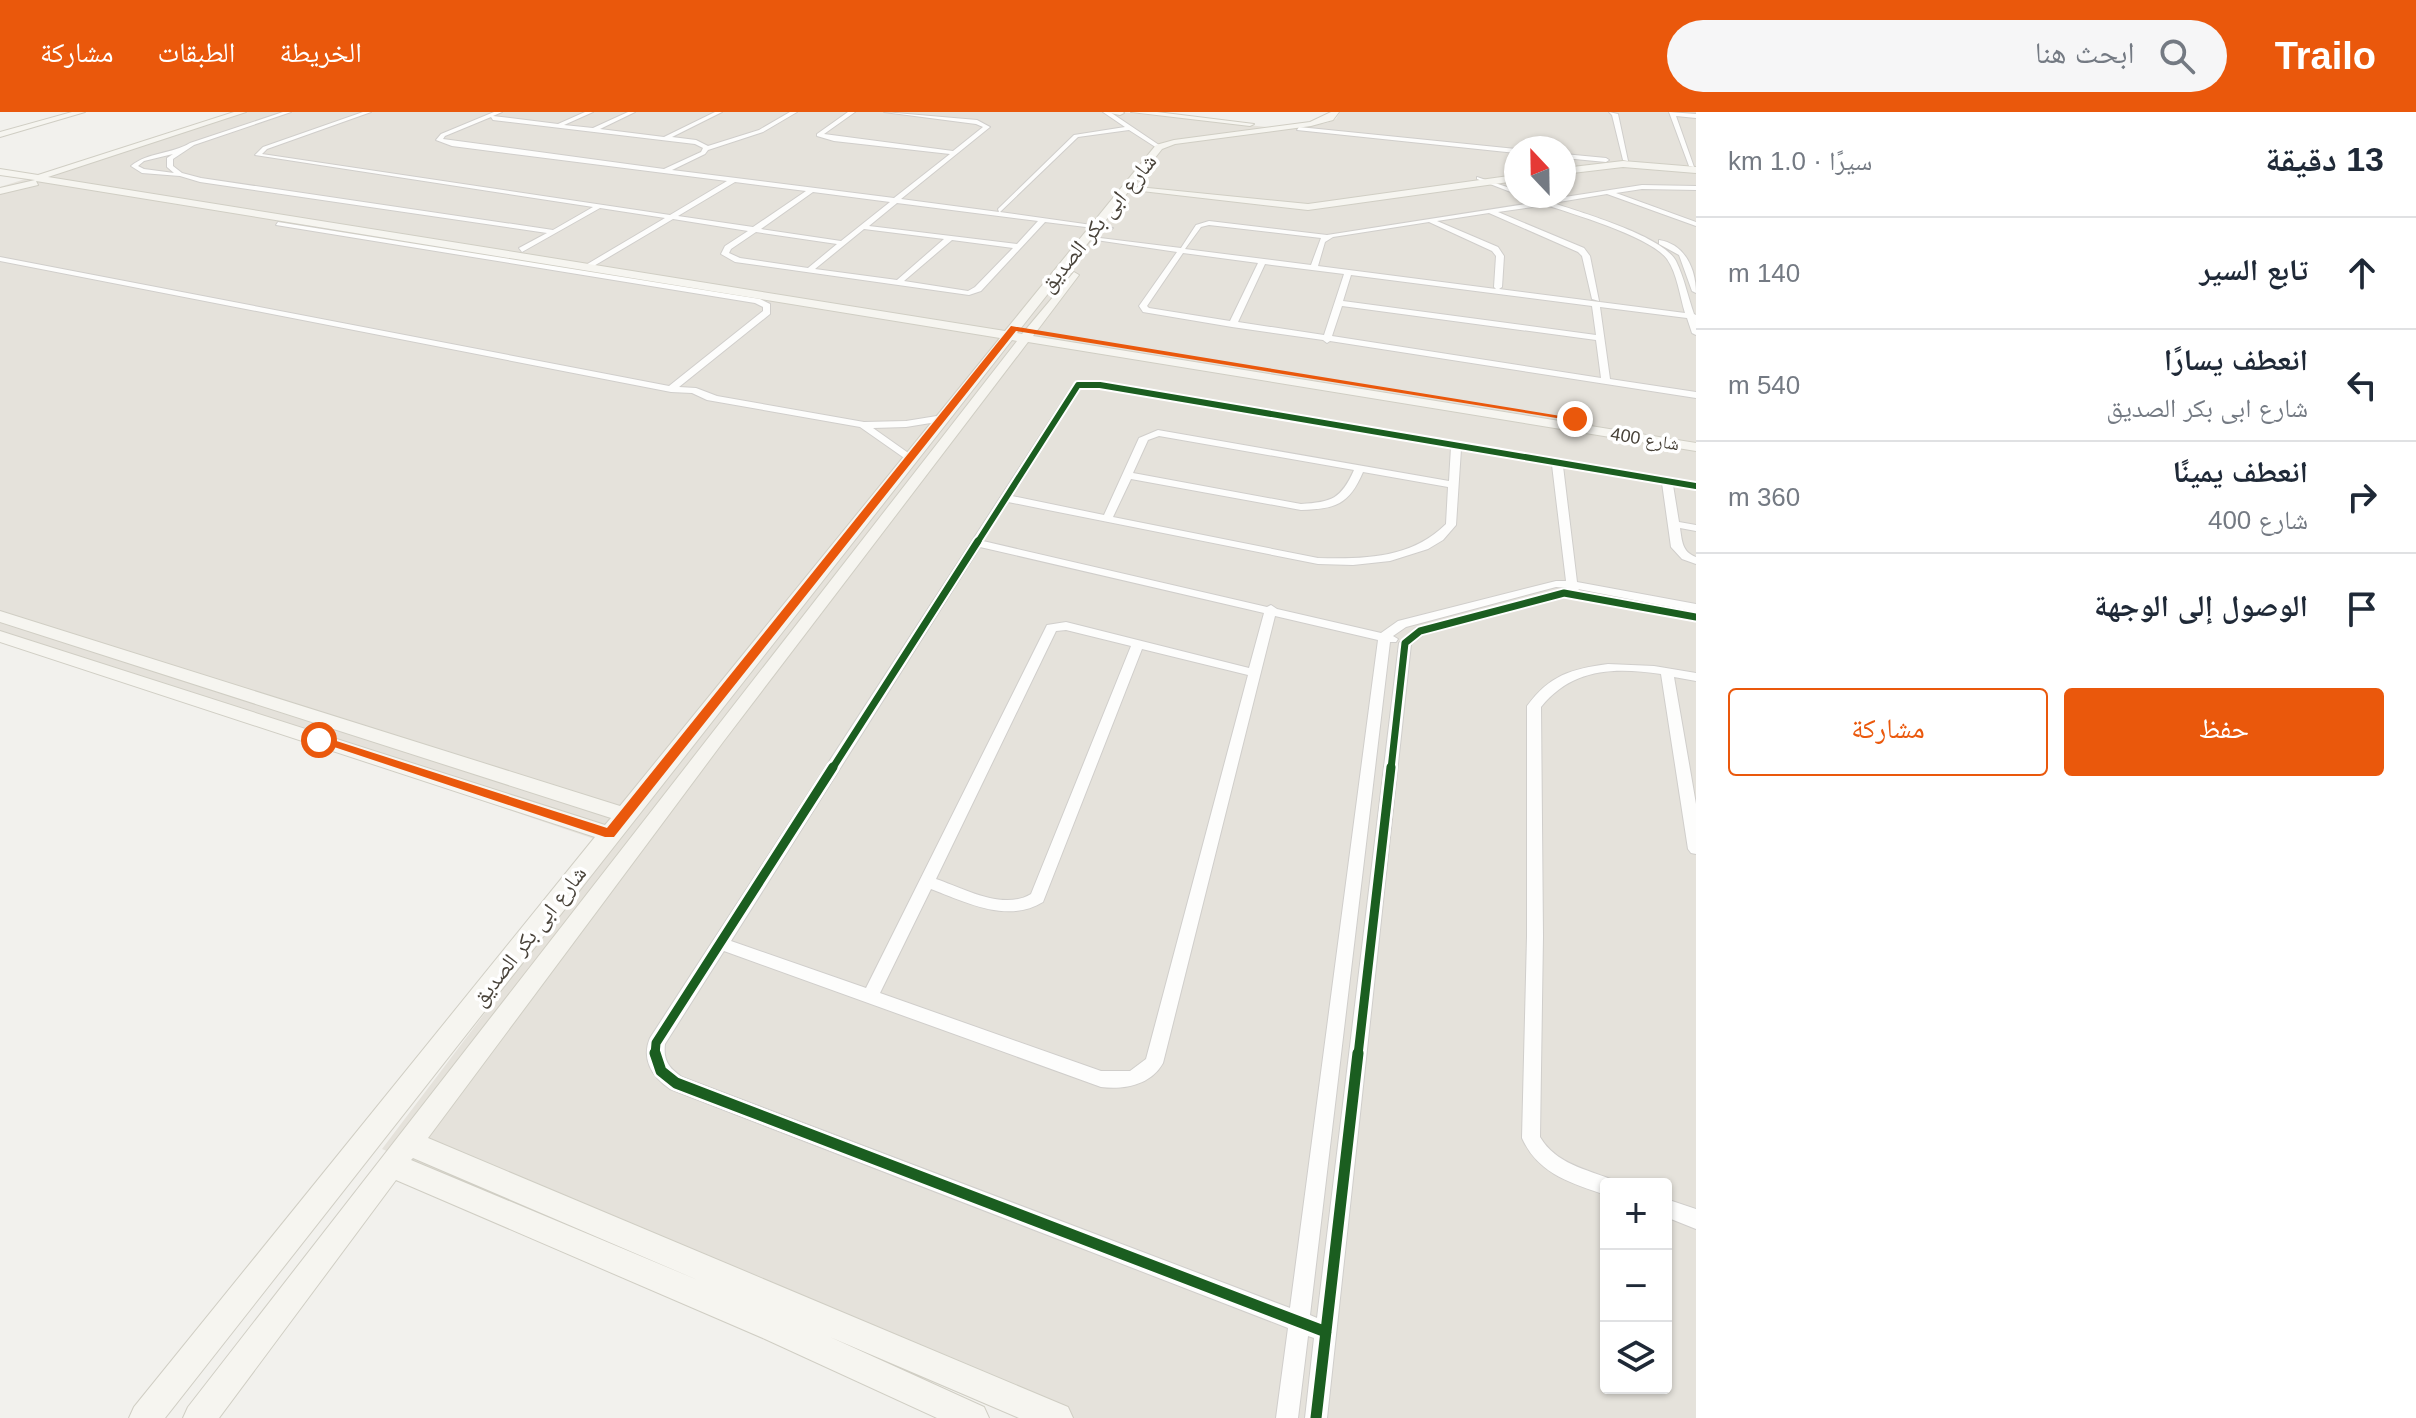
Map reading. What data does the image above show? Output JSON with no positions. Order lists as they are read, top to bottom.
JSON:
{
  "streets": {
    "main road": ["شارع ابى بكر الصديق", "شارع 400"]
  },
  "crossings": [
    ["شارع ابى بكر الصديق", "شارع 400"]
  ],
  "north": "top",
  "page": {
    "header": "Trailo",
    "search": "ابحث هنا",
    "nav": ["الخريطة", "الطبقات", "مشاركة"],
    "heading": ["13 دقيقة", "سيرًا · 1.0 km"],
    "list": [
      ["تابع السير", "140 m"],
      ["انعطف يسارًا", "شارع ابى بكر الصديق", "540 m"],
      ["انعطف يمينًا", "شارع 400", "360 m"],
      "الوصول إلى الوجهة"
    ],
    "buttons": ["حفظ", "مشاركة"],
    "map_buttons": ["+", "−"]
  }
}
